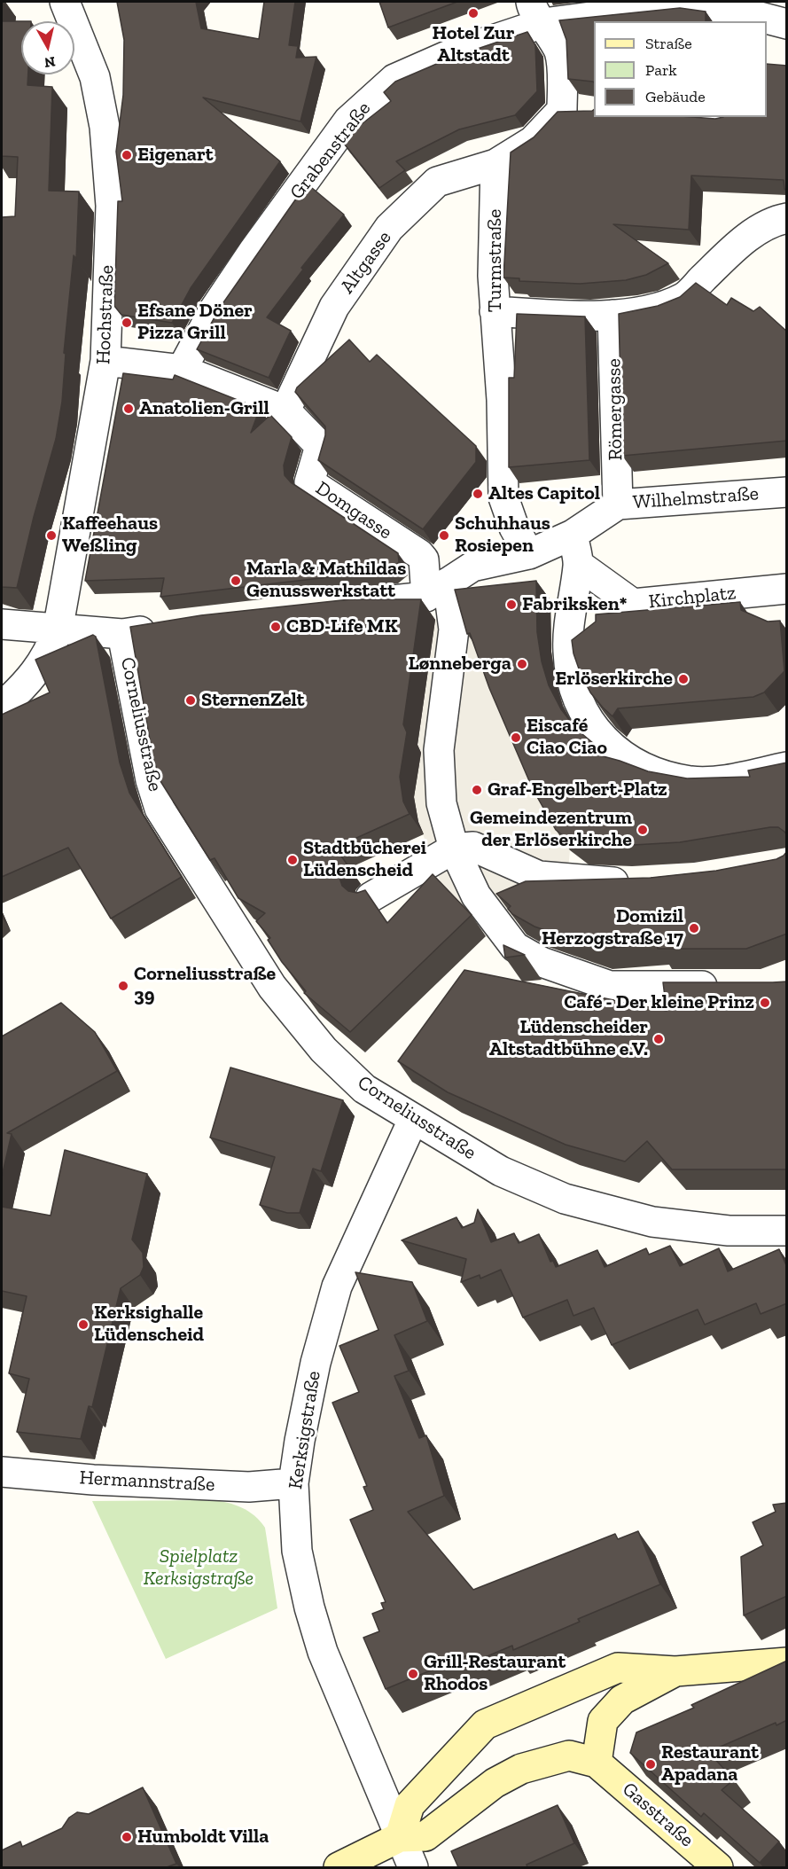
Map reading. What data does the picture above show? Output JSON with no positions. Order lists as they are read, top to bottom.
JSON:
{
  "streets": {
    "street": [
      "Grabenstraße",
      "Turmstraße",
      "Altgasse",
      "Hochstraße",
      "Römergasse",
      "Wilhelmstraße",
      "Domgasse",
      "Kirchplatz",
      "Corneliusstraße",
      "Kerksigstraße",
      "Hermannstraße",
      "Gasstraße"
    ]
  },
  "crossings": [
    ["Grabenstraße", "Domgasse"],
    ["Turmstraße", "Altgasse"],
    ["Turmstraße", "Wilhelmstraße"],
    ["Altgasse", "Domgasse"],
    ["Römergasse", "Wilhelmstraße"],
    ["Wilhelmstraße", "Domgasse"],
    ["Corneliusstraße", "Kerksigstraße"],
    ["Kerksigstraße", "Hermannstraße"]
  ],
  "parks": ["Spielplatz Kerksigstraße"],
  "places": [
    "Hotel Zur Altstadt",
    "Eigenart",
    "Efsane Döner Pizza Grill",
    "Anatolien-Grill",
    "Altes Capitol",
    "Kaffeehaus Weßling",
    "Schuhhaus Rosiepen",
    "Marla & Mathildas Genusswerkstatt",
    "Fabriksken*",
    "CBD-Life MK",
    "Lønneberga",
    "Erlöserkirche",
    "SternenZelt",
    "Eiscafé Ciao Ciao",
    "Graf-Engelbert-Platz",
    "Gemeindezentrum der Erlöserkirche",
    "Stadtbücherei Lüdenscheid",
    "Domizil Herzogstraße 17",
    "Corneliusstraße 39",
    "Café - Der kleine Prinz",
    "Lüdenscheider Altstadtbühne e.V.",
    "Kerksighalle Lüdenscheid",
    "Grill-Restaurant Rhodos",
    "Restaurant Apadana",
    "Humboldt Villa"
  ],
  "legend": ["Straße", "Park", "Gebäude"],
  "north": "bottom"
}
